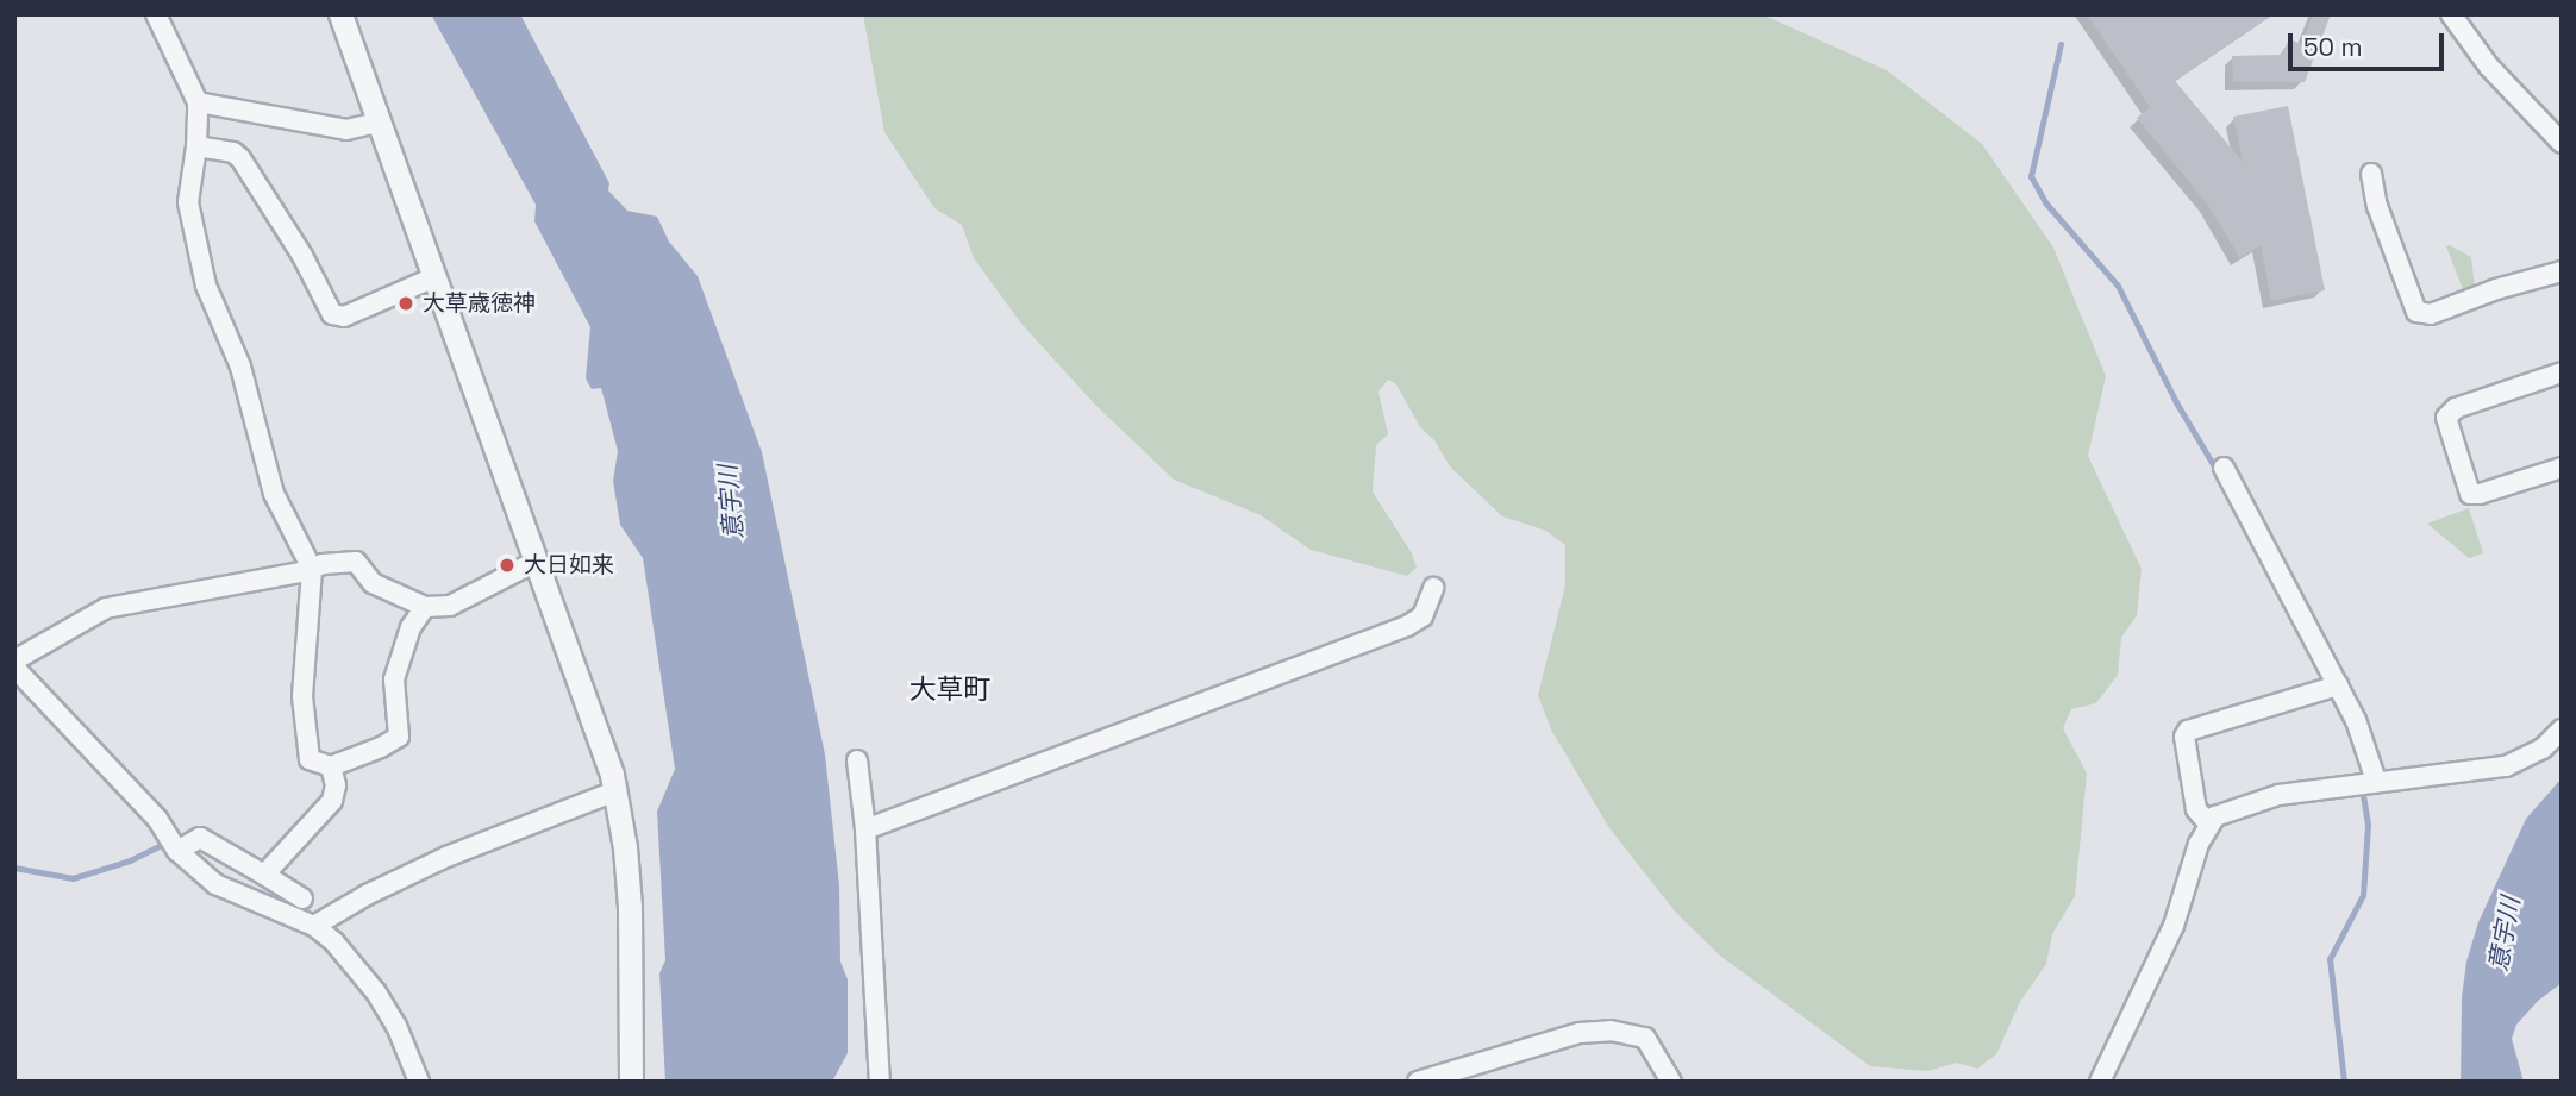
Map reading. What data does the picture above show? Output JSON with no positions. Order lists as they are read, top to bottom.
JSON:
{
  "districts": ["大草町"],
  "water": ["意宇川"],
  "places": ["大草歳徳神", "大日如来"],
  "scale_bar": "50 m"
}
